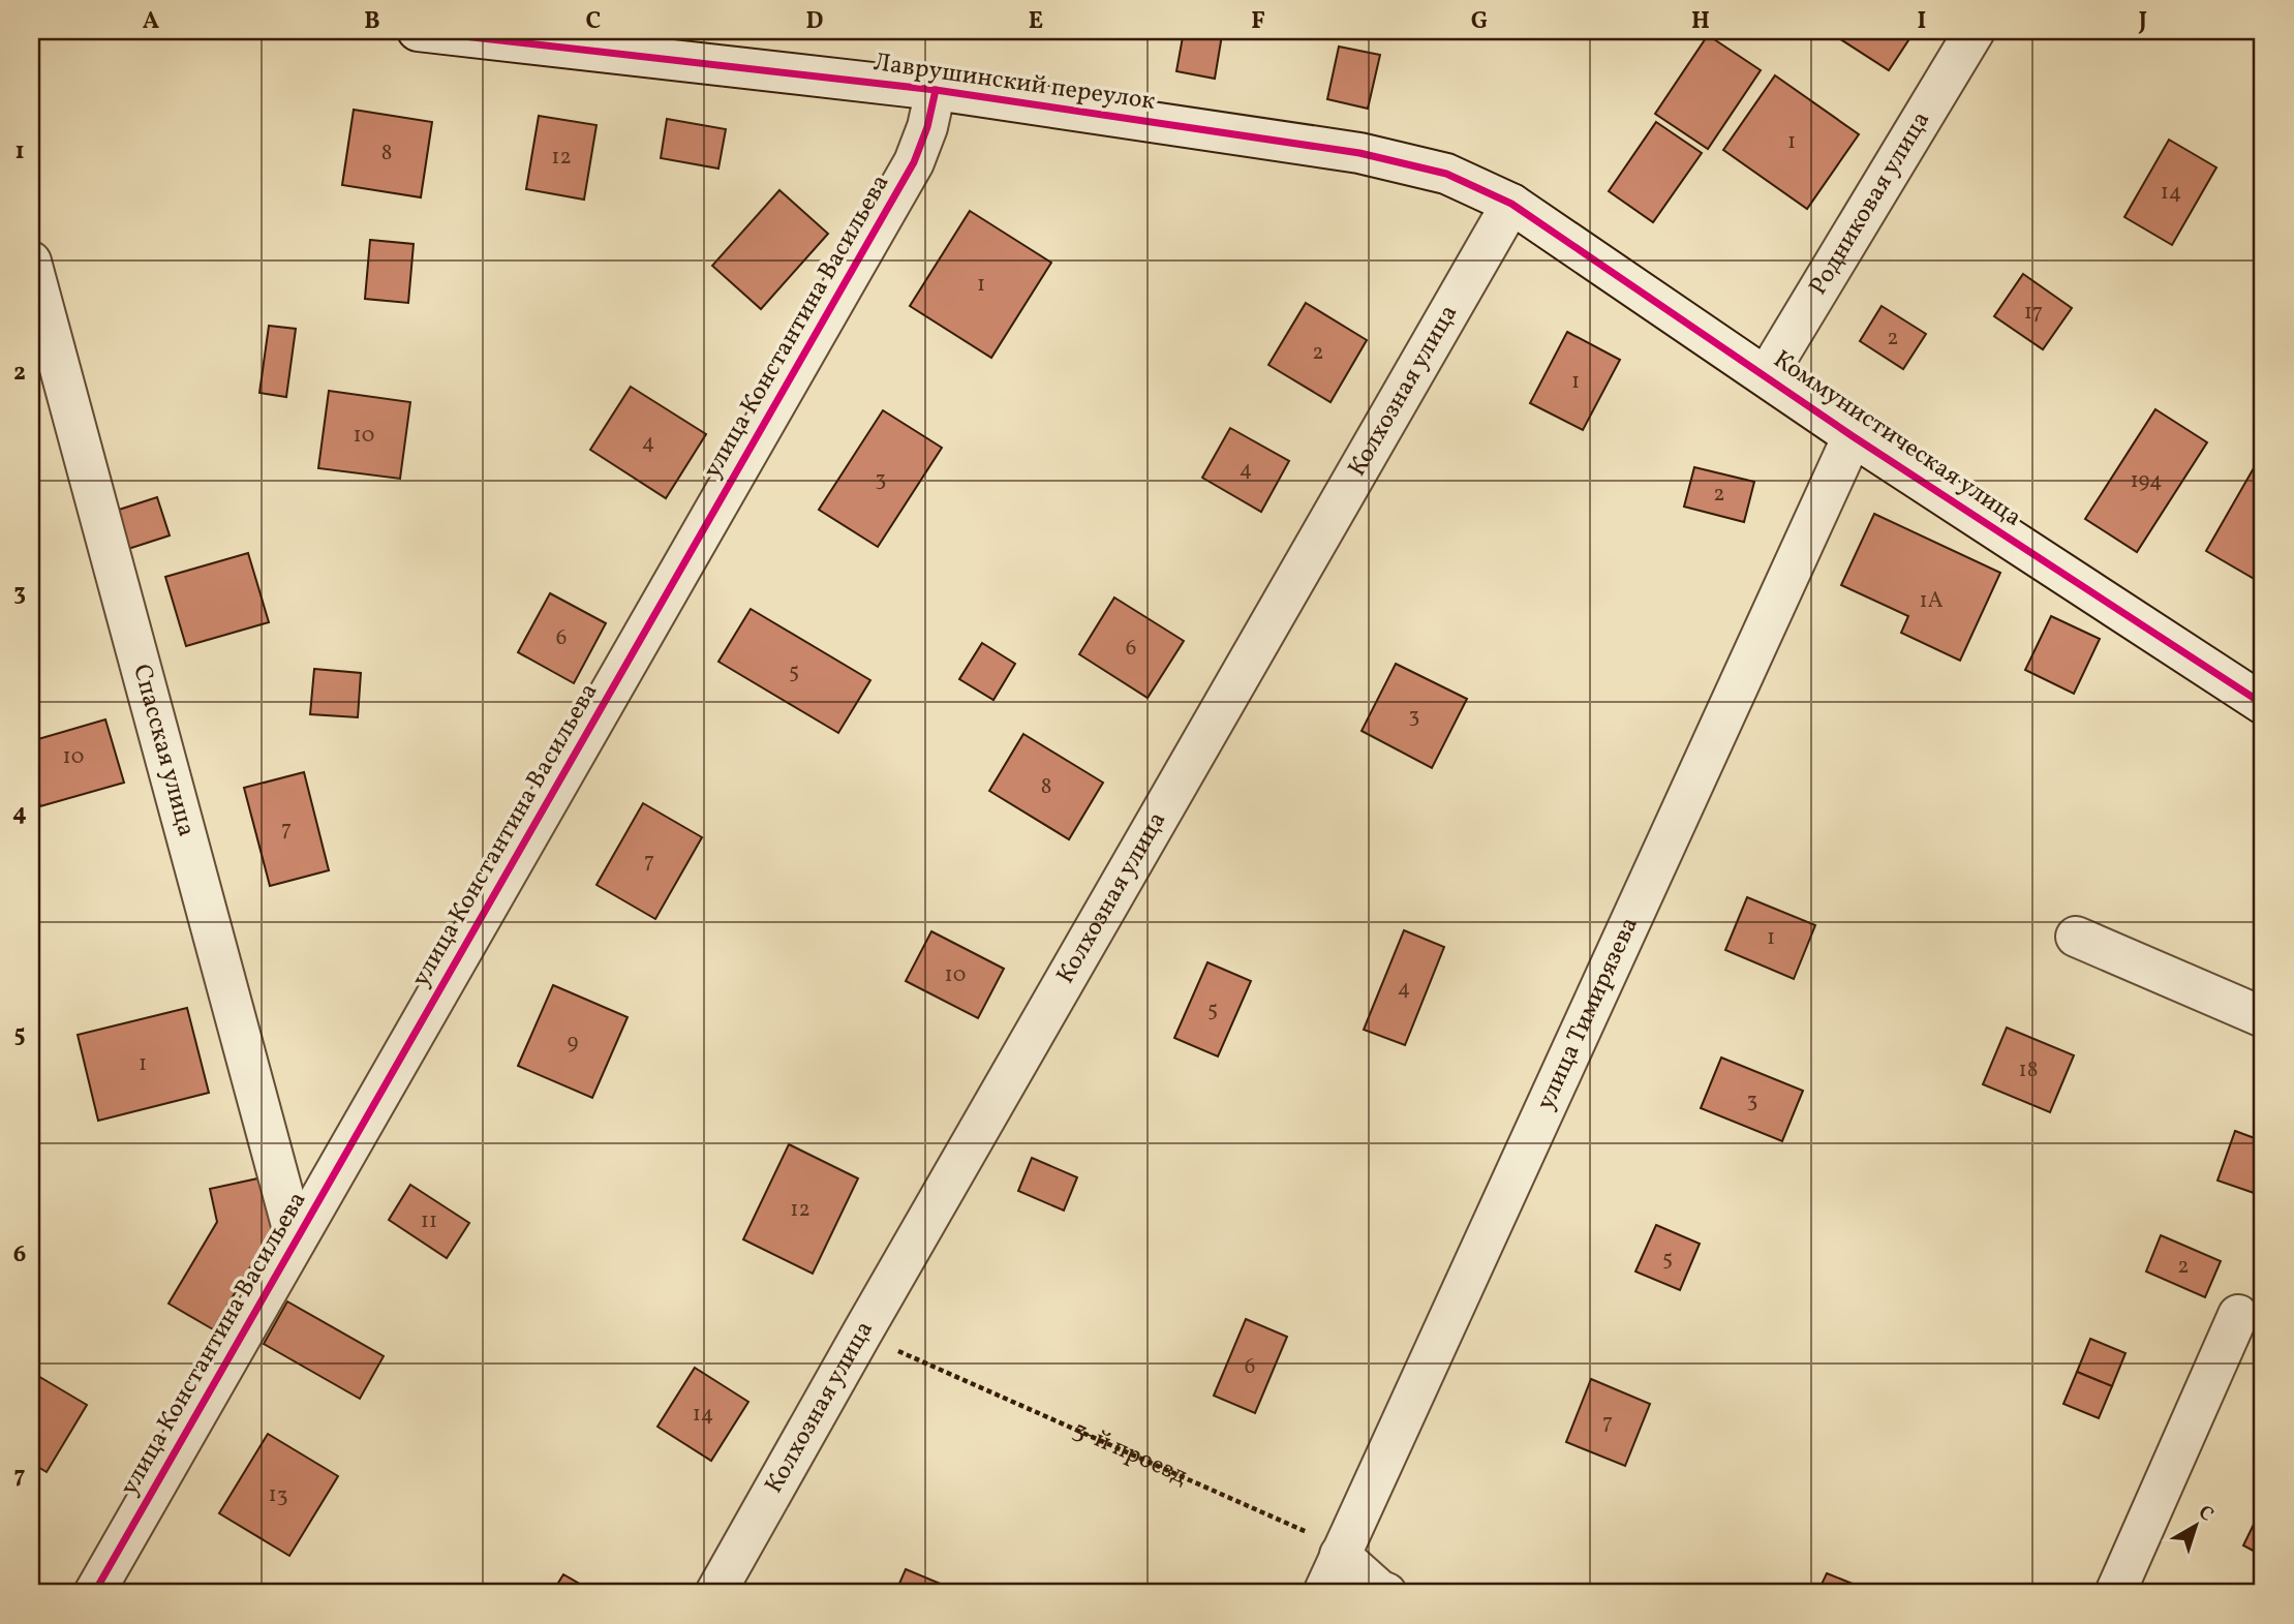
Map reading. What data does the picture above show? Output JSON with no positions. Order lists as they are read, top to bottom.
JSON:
{
  "streets": {
    "street": [
      "Лаврушинский переулок",
      "Родниковая улица",
      "улица Константина Васильева",
      "Колхозная улица",
      "Коммунистическая улица",
      "Спасская улица",
      "улица Тимирязева"
    ],
    "path": ["3-й проезд"]
  },
  "crossings": [
    ["Лаврушинский переулок", "улица Константина Васильева"],
    ["Лаврушинский переулок", "Колхозная улица"],
    ["Лаврушинский переулок", "Коммунистическая улица"],
    ["Родниковая улица", "Коммунистическая улица"],
    ["улица Константина Васильева", "Спасская улица"],
    ["Колхозная улица", "Коммунистическая улица"],
    ["Колхозная улица", "3-й проезд"],
    ["Коммунистическая улица", "улица Тимирязева"],
    ["улица Тимирязева", "3-й проезд"]
  ],
  "house_numbers": [
    "1",
    "8",
    "12",
    "14",
    "1",
    "17",
    "2",
    "2",
    "1",
    "10",
    "4",
    "4",
    "3",
    "194",
    "2",
    "1А",
    "6",
    "6",
    "5",
    "3",
    "10",
    "8",
    "7",
    "7",
    "1",
    "10",
    "4",
    "5",
    "9",
    "1",
    "18",
    "3",
    "12",
    "11",
    "5",
    "2",
    "6",
    "14",
    "7",
    "13"
  ],
  "north": "top right",
  "grid": {
    "columns": [
      "A",
      "B",
      "C",
      "D",
      "E",
      "F",
      "G",
      "H",
      "I",
      "J"
    ],
    "rows": [
      "1",
      "2",
      "3",
      "4",
      "5",
      "6",
      "7"
    ]
  }
}
